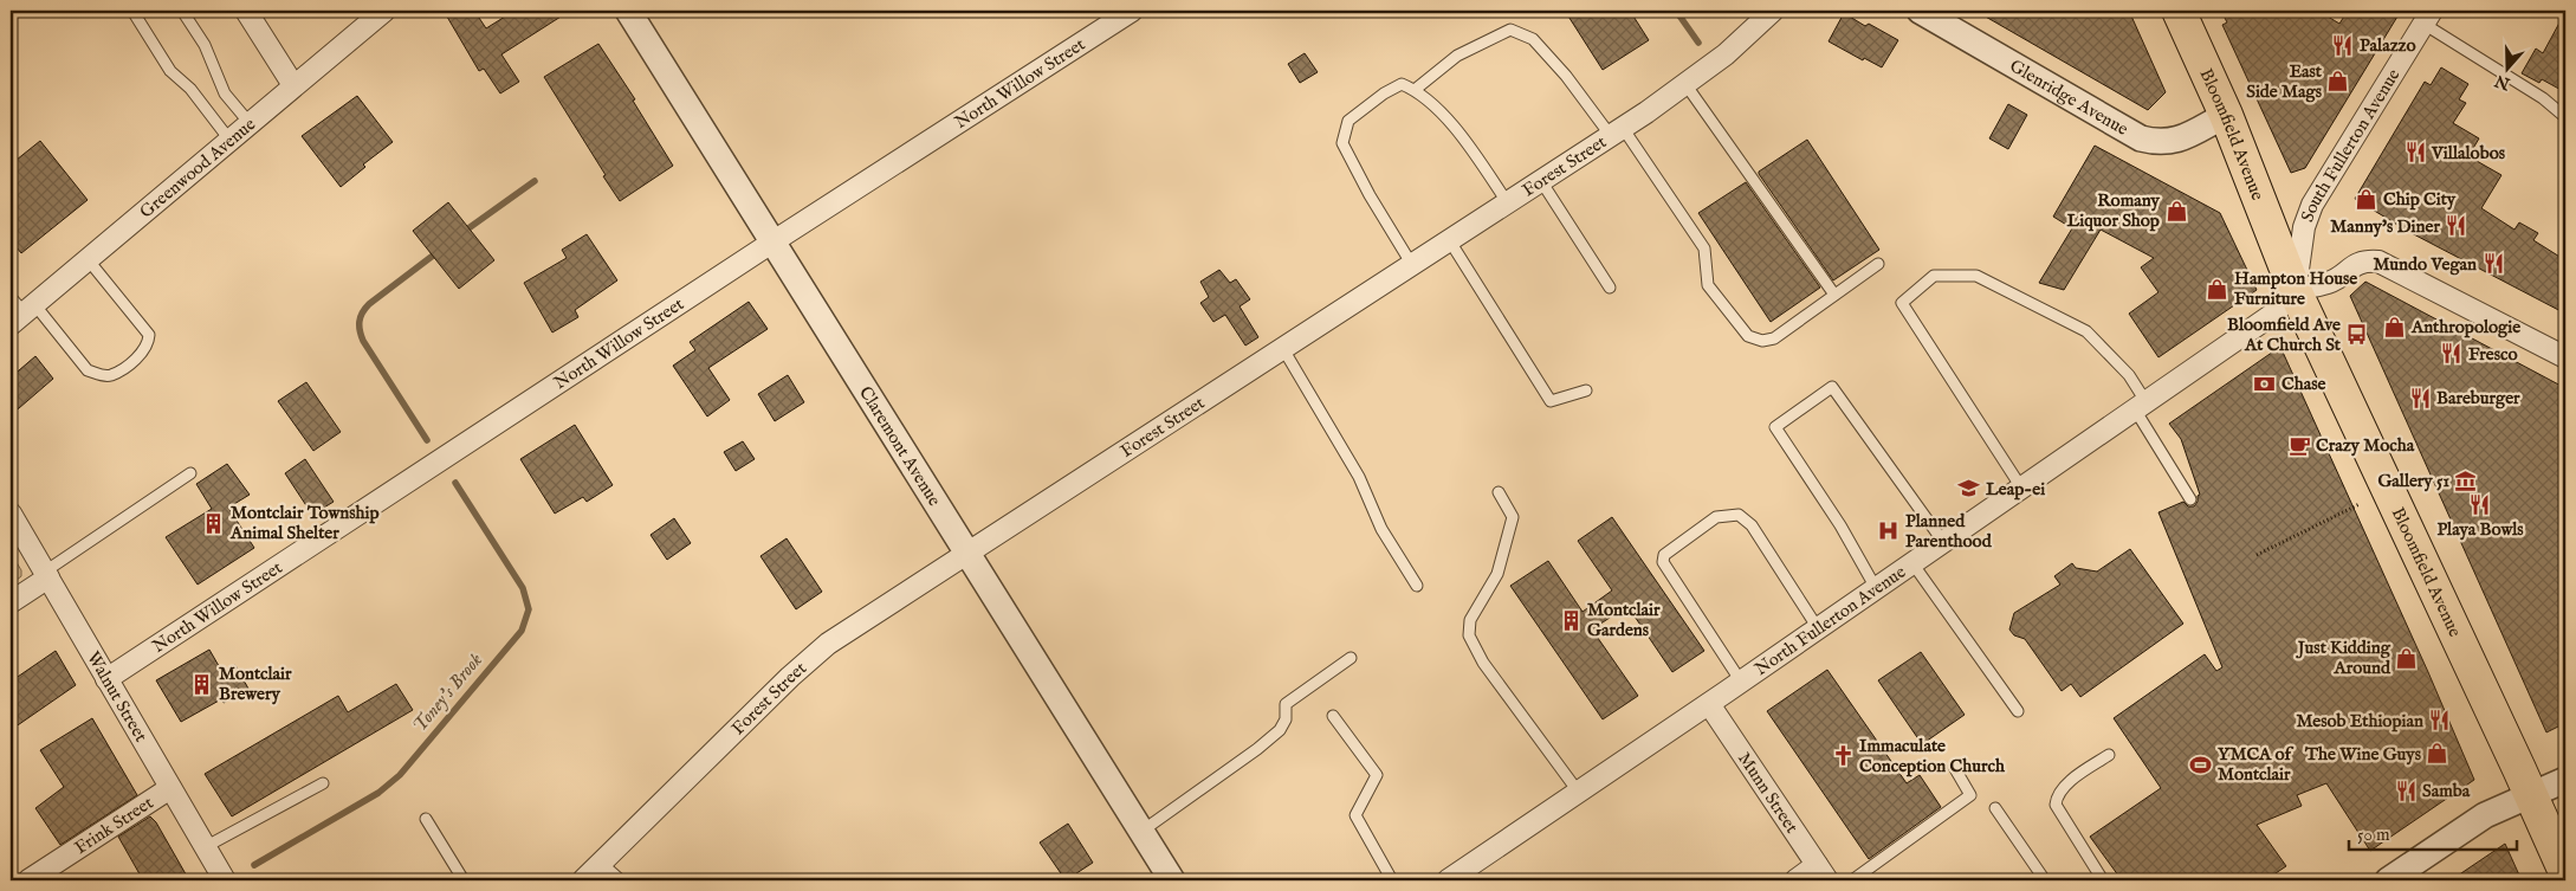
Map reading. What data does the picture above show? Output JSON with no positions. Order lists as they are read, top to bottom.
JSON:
{
  "streets": {
    "main road": ["Bloomfield Avenue"],
    "street": [
      "North Willow Street",
      "Glenridge Avenue",
      "South Fullerton Avenue",
      "Greenwood Avenue",
      "Forest Street",
      "Claremont Avenue",
      "North Fullerton Avenue",
      "Walnut Street",
      "Munn Street",
      "Frink Street"
    ]
  },
  "crossings": [
    ["North Willow Street", "Claremont Avenue"],
    ["North Willow Street", "Walnut Street"],
    ["Glenridge Avenue", "Bloomfield Avenue"],
    ["Bloomfield Avenue", "South Fullerton Avenue"],
    ["Bloomfield Avenue", "North Fullerton Avenue"],
    ["South Fullerton Avenue", "North Fullerton Avenue"],
    ["Forest Street", "Claremont Avenue"],
    ["North Fullerton Avenue", "Munn Street"],
    ["Walnut Street", "Frink Street"]
  ],
  "water": ["Toney's Brook"],
  "places": {
    "restaurant": [
      "Palazzo",
      "Villalobos",
      "Manny's Diner",
      "Mundo Vegan",
      "Fresco",
      "Bareburger",
      "Playa Bowls",
      "Mesob Ethiopian",
      "Samba"
    ],
    "shop": [
      "East Side Mags",
      "Chip City",
      "Romany Liquor Shop",
      "Hampton House Furniture",
      "Anthropologie",
      "Just Kidding Around",
      "The Wine Guys"
    ],
    "bus stop": ["Bloomfield Ave At Church St"],
    "bank": ["Chase"],
    "cafe": ["Crazy Mocha"],
    "museum": ["Gallery 51"],
    "school or university": ["Leap-ei"],
    "building": ["Montclair Township Animal Shelter", "Montclair Gardens", "Montclair Brewery"],
    "hospital": ["Planned Parenthood"],
    "church": ["Immaculate Conception Church"],
    "sports": ["YMCA of Montclair"]
  },
  "scale_bar": "50 m",
  "north": "bottom"
}
